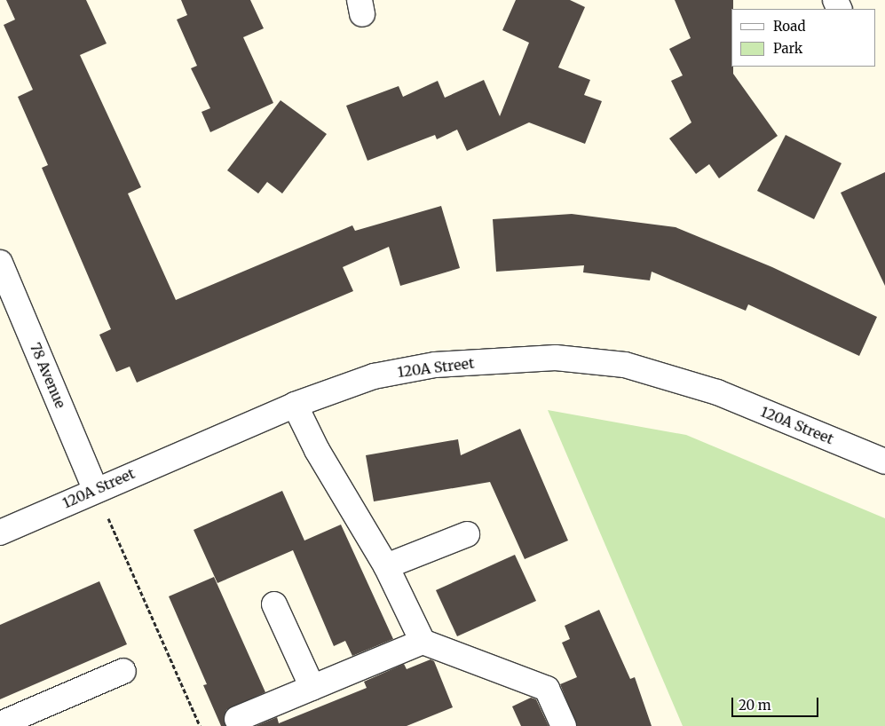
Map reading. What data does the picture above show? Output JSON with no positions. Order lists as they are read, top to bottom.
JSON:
{
  "streets": {
    "street": ["120A Street", "78 Avenue"]
  },
  "crossings": [
    ["120A Street", "78 Avenue"]
  ],
  "legend": ["Road", "Park"],
  "scale_bar": "20 m"
}
